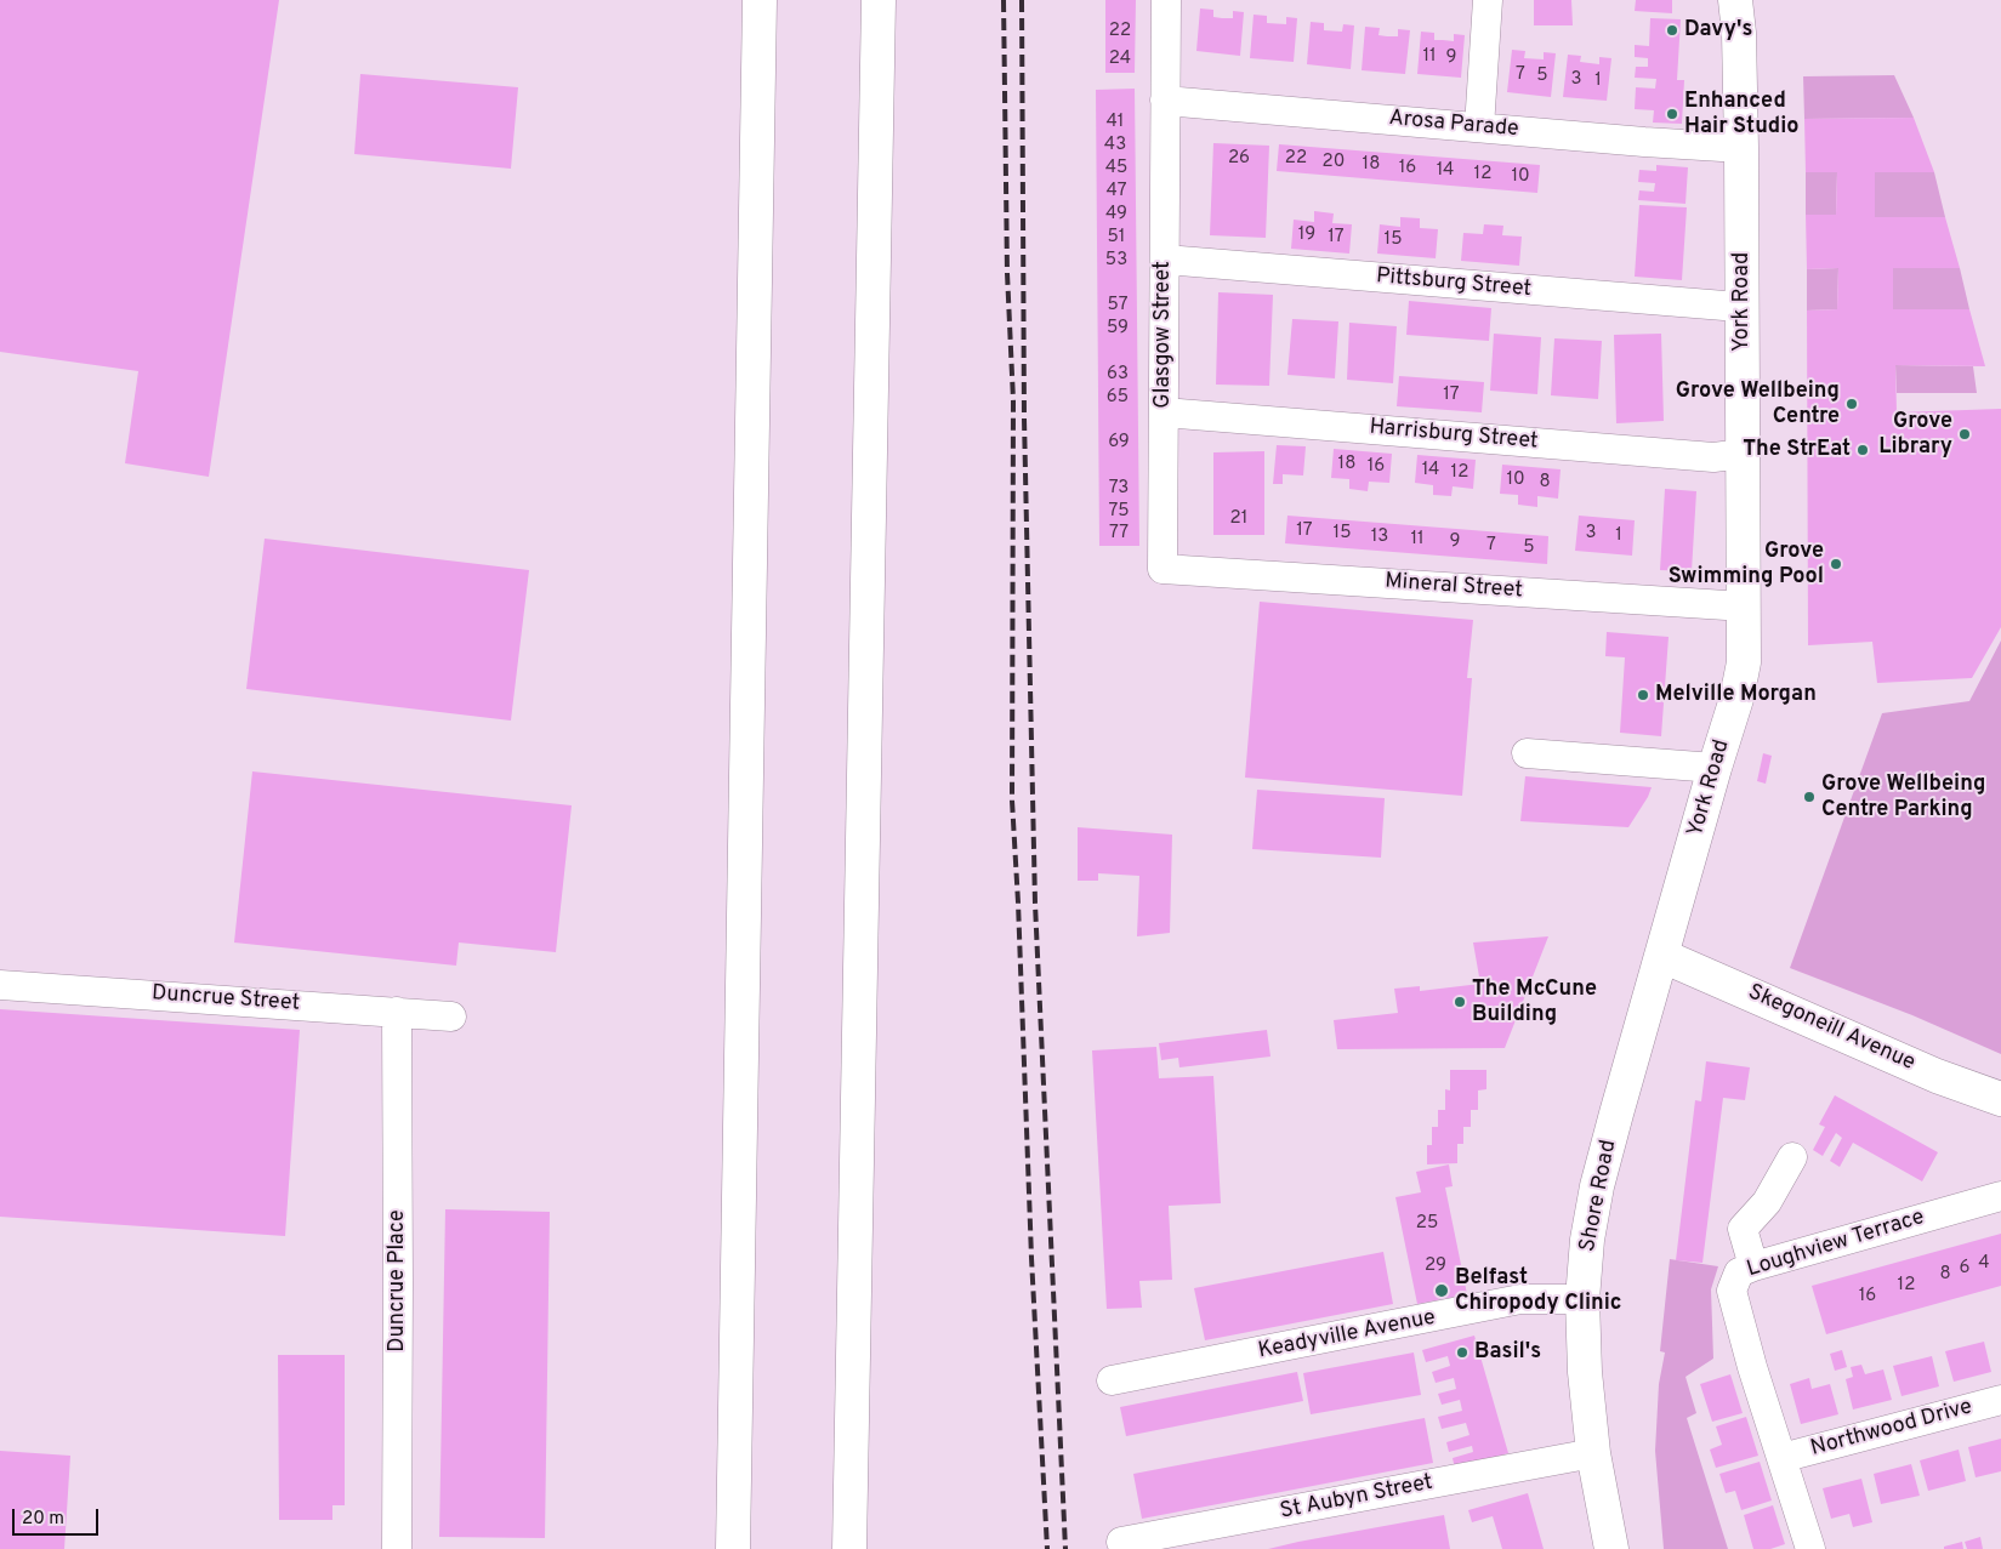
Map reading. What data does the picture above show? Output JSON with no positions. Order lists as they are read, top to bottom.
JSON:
{
  "streets": {
    "main road": ["York Road", "Skegoneill Avenue", "Shore Road"],
    "street": [
      "Arosa Parade",
      "Pittsburg Street",
      "Glasgow Street",
      "Harrisburg Street",
      "Mineral Street",
      "Duncrue Street",
      "Loughview Terrace",
      "Duncrue Place",
      "Keadyville Avenue",
      "Northwood Drive",
      "St Aubyn Street"
    ]
  },
  "crossings": [
    ["Arosa Parade", "York Road"],
    ["Arosa Parade", "Glasgow Street"],
    ["Pittsburg Street", "York Road"],
    ["Pittsburg Street", "Glasgow Street"],
    ["York Road", "Harrisburg Street"],
    ["York Road", "Mineral Street"],
    ["York Road", "Skegoneill Avenue"],
    ["York Road", "Shore Road"],
    ["Glasgow Street", "Harrisburg Street"],
    ["Glasgow Street", "Mineral Street"],
    ["Duncrue Street", "Duncrue Place"],
    ["Skegoneill Avenue", "Shore Road"],
    ["Shore Road", "Keadyville Avenue"],
    ["Shore Road", "St Aubyn Street"],
    ["Loughview Terrace", "Northwood Drive"]
  ],
  "places": [
    "Davy's",
    "Enhanced Hair Studio",
    "Grove Wellbeing Centre",
    "Grove Library",
    "The StrEat",
    "Grove Swimming Pool",
    "Melville Morgan",
    "Grove Wellbeing Centre Parking",
    "The McCune Building",
    "Belfast Chiropody Clinic",
    "Basil's"
  ],
  "house_numbers": [
    "22",
    "11",
    "9",
    "24",
    "7",
    "5",
    "3",
    "1",
    "41",
    "43",
    "26",
    "22",
    "20",
    "18",
    "45",
    "16",
    "14",
    "12",
    "10",
    "47",
    "49",
    "19",
    "51",
    "17",
    "15",
    "53",
    "57",
    "59",
    "63",
    "17",
    "65",
    "69",
    "18",
    "16",
    "14",
    "12",
    "10",
    "8",
    "73",
    "75",
    "21",
    "17",
    "77",
    "15",
    "3",
    "1",
    "13",
    "11",
    "9",
    "7",
    "5",
    "25",
    "4",
    "29",
    "6",
    "8",
    "12",
    "16"
  ],
  "scale_bar": "20 m"
}
